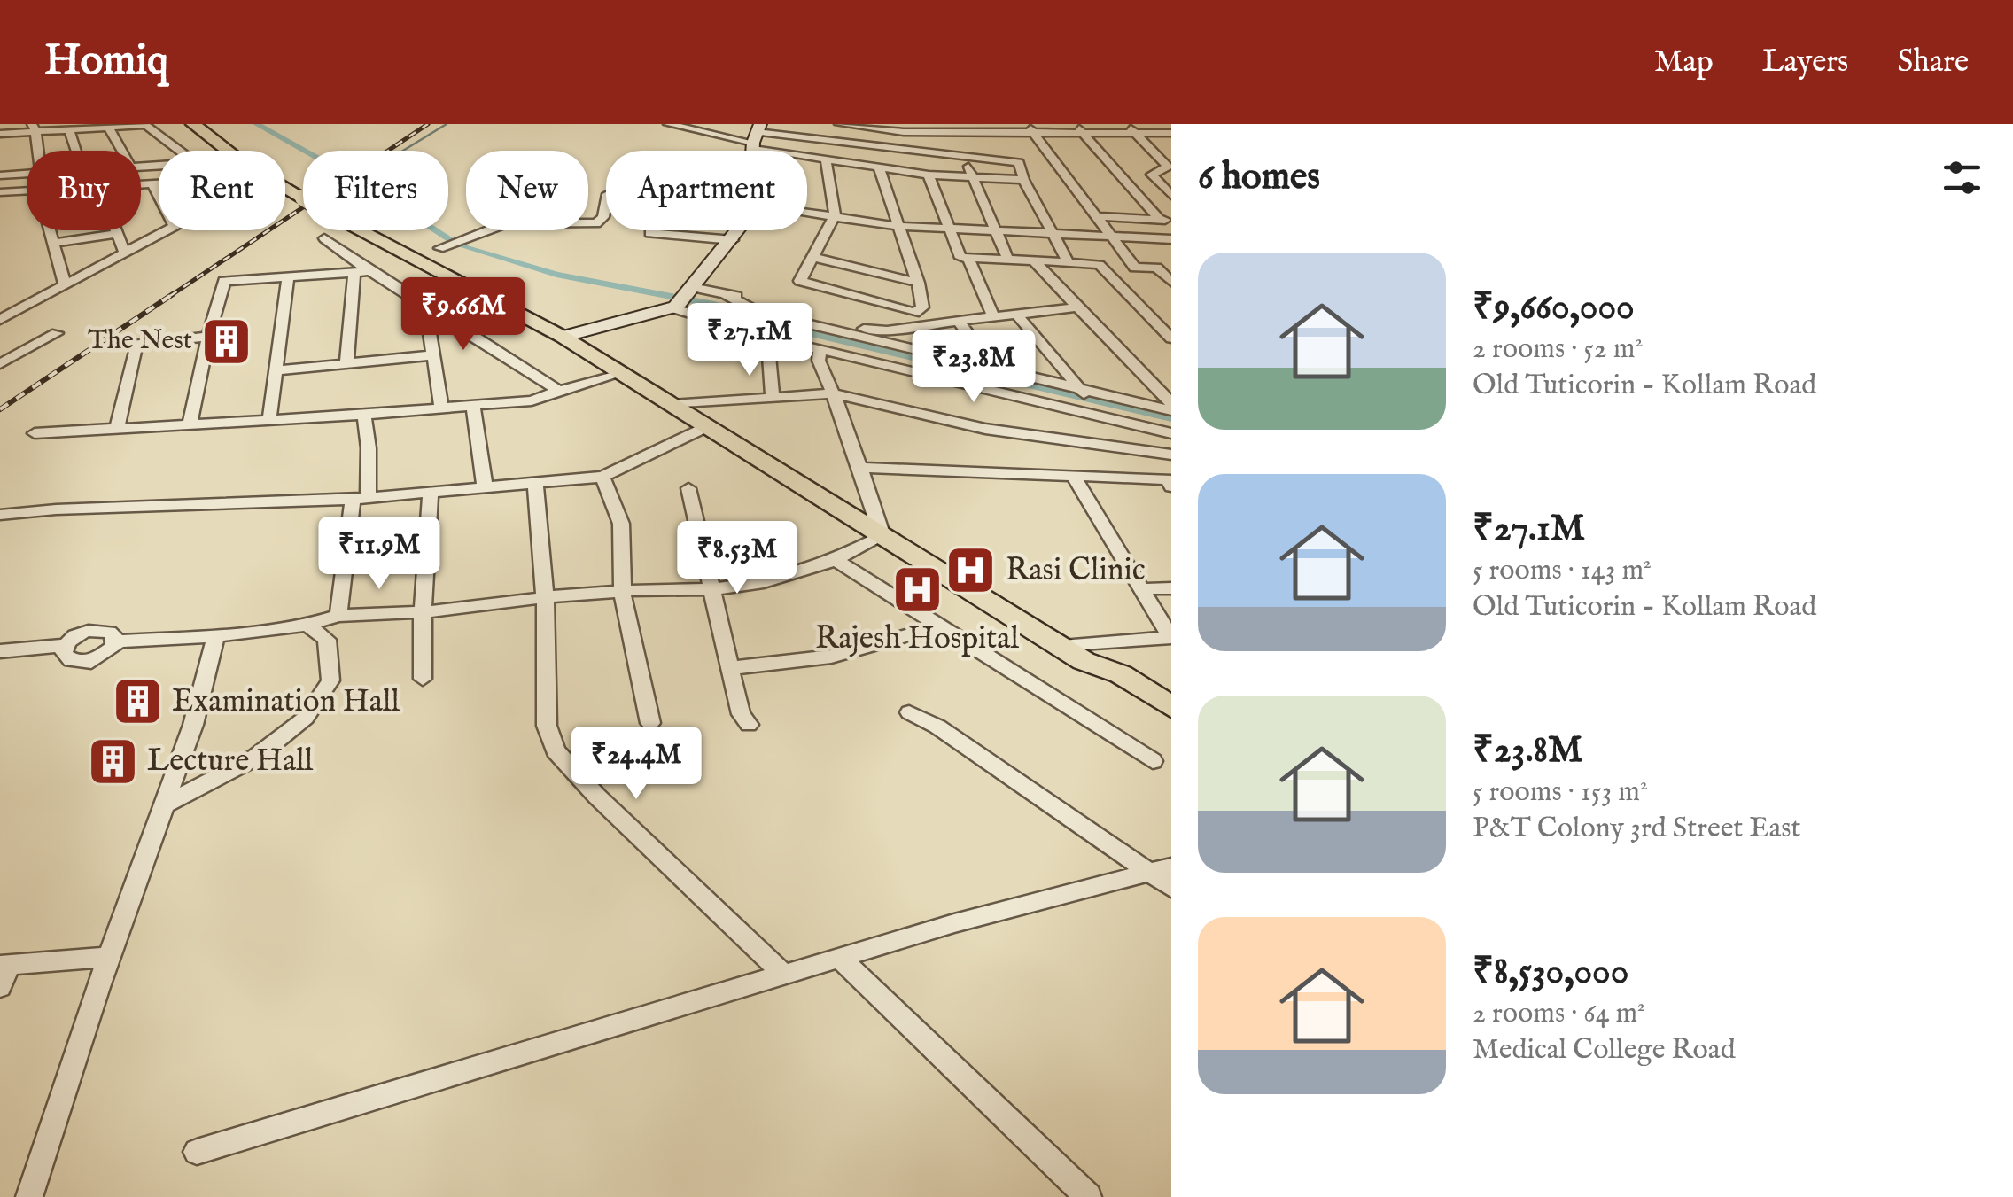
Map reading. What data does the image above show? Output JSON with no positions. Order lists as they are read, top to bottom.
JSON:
{
  "places": {
    "building": ["The Nest", "Examination Hall", "Lecture Hall"],
    "hospital": ["Rasi Clinic", "Rajesh Hospital"]
  },
  "page": {
    "header": "Homiq",
    "nav": ["Map", "Layers", "Share"],
    "heading": "6 homes",
    "chip": [
      "Buy",
      "Rent",
      "Filters",
      "New",
      "Apartment"
    ],
    "list": [
      {
        "name": "₹9,660,000",
        "note": "2 rooms · 52 m² · Old Tuticorin - Kollam Road"
      },
      {
        "name": "₹27.1M",
        "note": "5 rooms · 143 m² · Old Tuticorin - Kollam Road"
      },
      {
        "name": "₹23.8M",
        "note": "5 rooms · 153 m² · P&T Colony 3rd Street East"
      },
      {
        "name": "₹8,530,000",
        "note": "2 rooms · 64 m² · Medical College Road"
      }
    ],
    "price": [
      "₹9.66M",
      "₹27.1M",
      "₹23.8M",
      "₹11.9M",
      "₹8.53M",
      "₹24.4M"
    ]
  }
}
